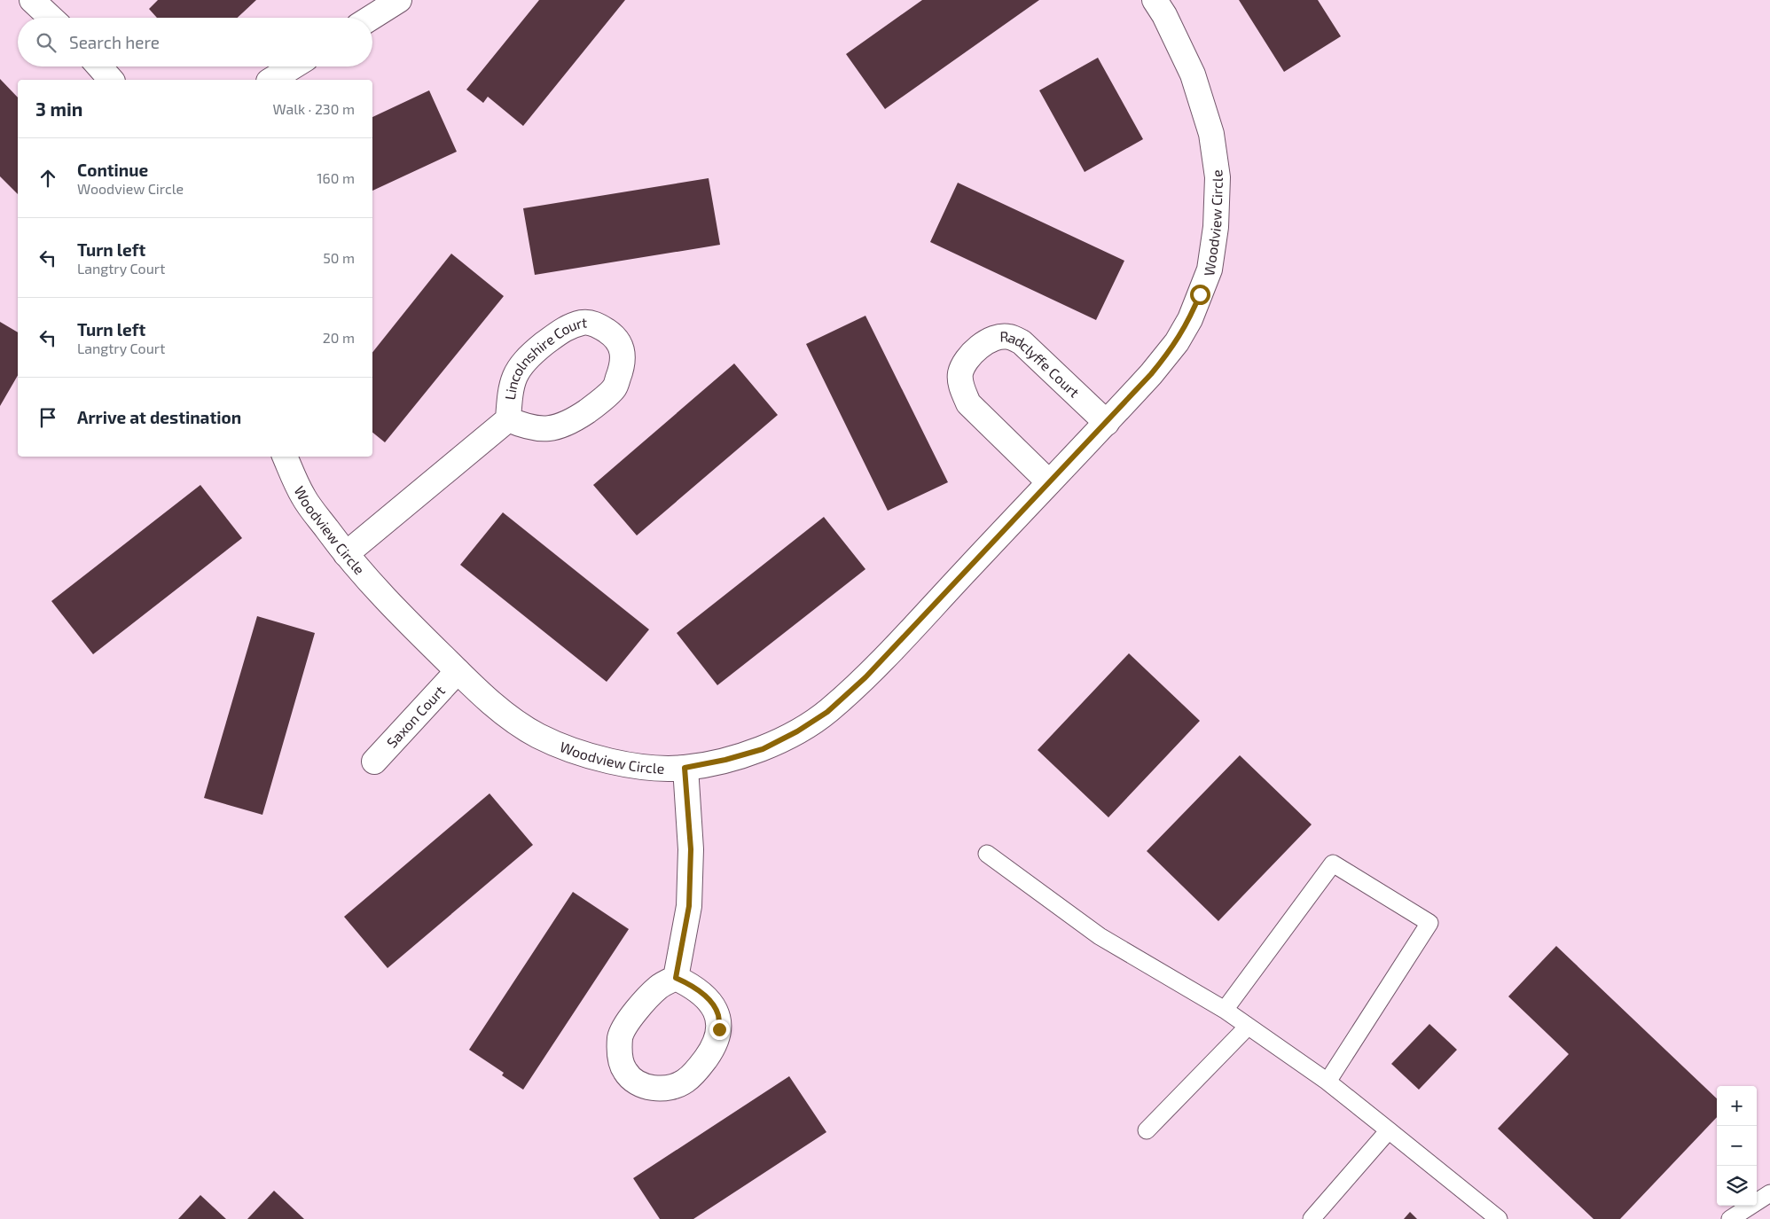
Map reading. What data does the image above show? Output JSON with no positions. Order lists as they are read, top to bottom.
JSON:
{
  "streets": {
    "street": [
      "Woodview Circle",
      "Lincolnshire Court",
      "Radclyffe Court",
      "Saxon Court"
    ]
  },
  "crossings": [
    ["Woodview Circle", "Lincolnshire Court"],
    ["Woodview Circle", "Radclyffe Court"],
    ["Woodview Circle", "Saxon Court"]
  ],
  "page": {
    "search": "Search here",
    "heading": ["3 min", "Walk · 230 m"],
    "list": [
      ["Continue", "Woodview Circle", "160 m"],
      ["Turn left", "Langtry Court", "50 m"],
      ["Turn left", "Langtry Court", "20 m"],
      "Arrive at destination"
    ],
    "map_buttons": ["+", "−"]
  }
}
